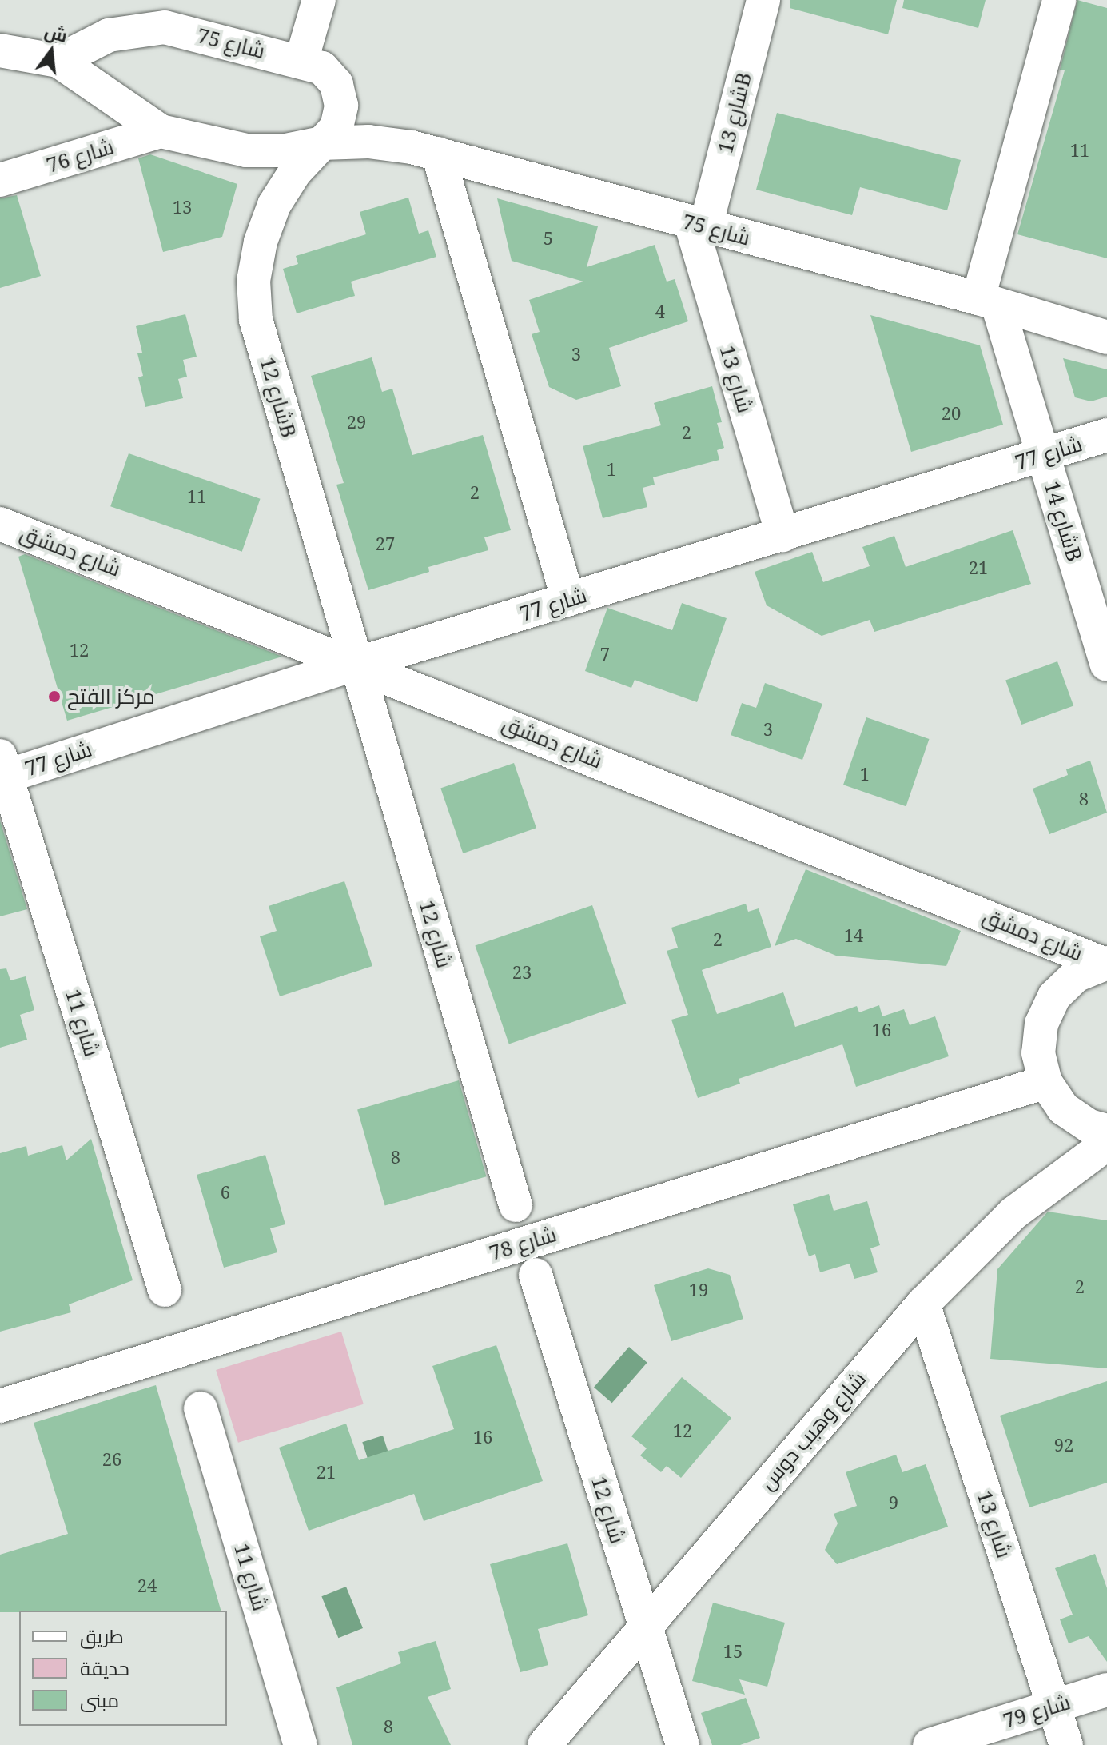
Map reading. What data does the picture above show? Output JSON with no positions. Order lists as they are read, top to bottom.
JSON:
{
  "streets": {
    "street": [
      "شارع 75",
      "شارع 13B",
      "شارع 76",
      "شارع 13",
      "شارع 12B",
      "شارع 77",
      "شارع 14B",
      "شارع دمشق",
      "شارع 12",
      "شارع 11",
      "شارع 78",
      "شارع وهيب دوس",
      "شارع 79"
    ]
  },
  "crossings": [
    ["شارع 75", "شارع 13B"],
    ["شارع 75", "شارع 76"],
    ["شارع 75", "شارع 13"],
    ["شارع 75", "شارع 12B"],
    ["شارع 75", "شارع 14B"],
    ["شارع 13B", "شارع 13"],
    ["شارع 13", "شارع 77"],
    ["شارع 13", "شارع وهيب دوس"],
    ["شارع 13", "شارع 79"],
    ["شارع 12B", "شارع 77"],
    ["شارع 12B", "شارع دمشق"],
    ["شارع 12B", "شارع 12"],
    ["شارع 77", "شارع 14B"],
    ["شارع 77", "شارع دمشق"],
    ["شارع 77", "شارع 12"],
    ["شارع 77", "شارع 11"],
    ["شارع دمشق", "شارع 12"],
    ["شارع 12", "شارع وهيب دوس"]
  ],
  "places": ["مركز الفتح"],
  "house_numbers": [
    "11",
    "13",
    "5",
    "4",
    "3",
    "20",
    "29",
    "2",
    "1",
    "2",
    "11",
    "27",
    "21",
    "12",
    "7",
    "3",
    "1",
    "8",
    "14",
    "2",
    "23",
    "16",
    "8",
    "6",
    "2",
    "19",
    "12",
    "16",
    "92",
    "26",
    "21",
    "9",
    "24",
    "15",
    "8"
  ],
  "legend": ["طريق", "حديقة", "مبنى"],
  "north": "top"
}
